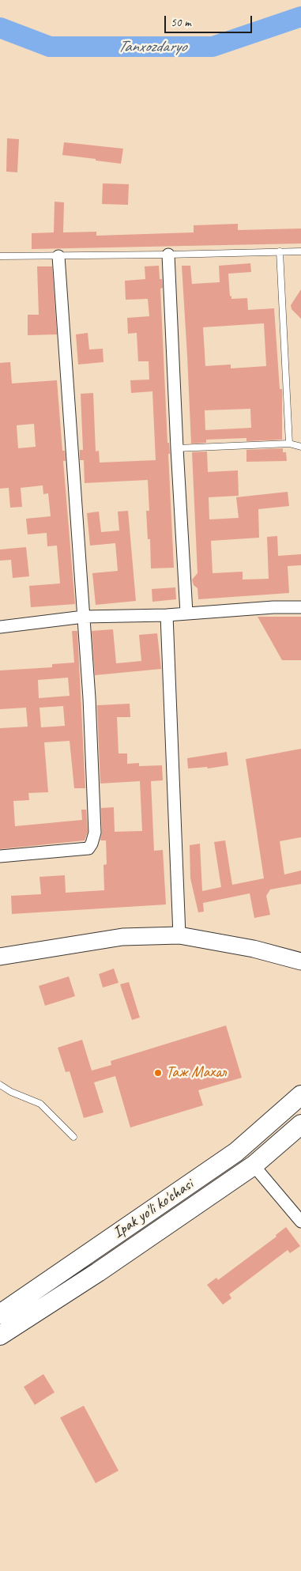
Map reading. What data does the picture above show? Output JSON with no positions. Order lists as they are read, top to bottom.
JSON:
{
  "streets": {
    "main road": ["Ipak yo'li ko'chasi"]
  },
  "water": ["Tanxozdaryo"],
  "places": ["Таж Махал"],
  "scale_bar": "50 m"
}
